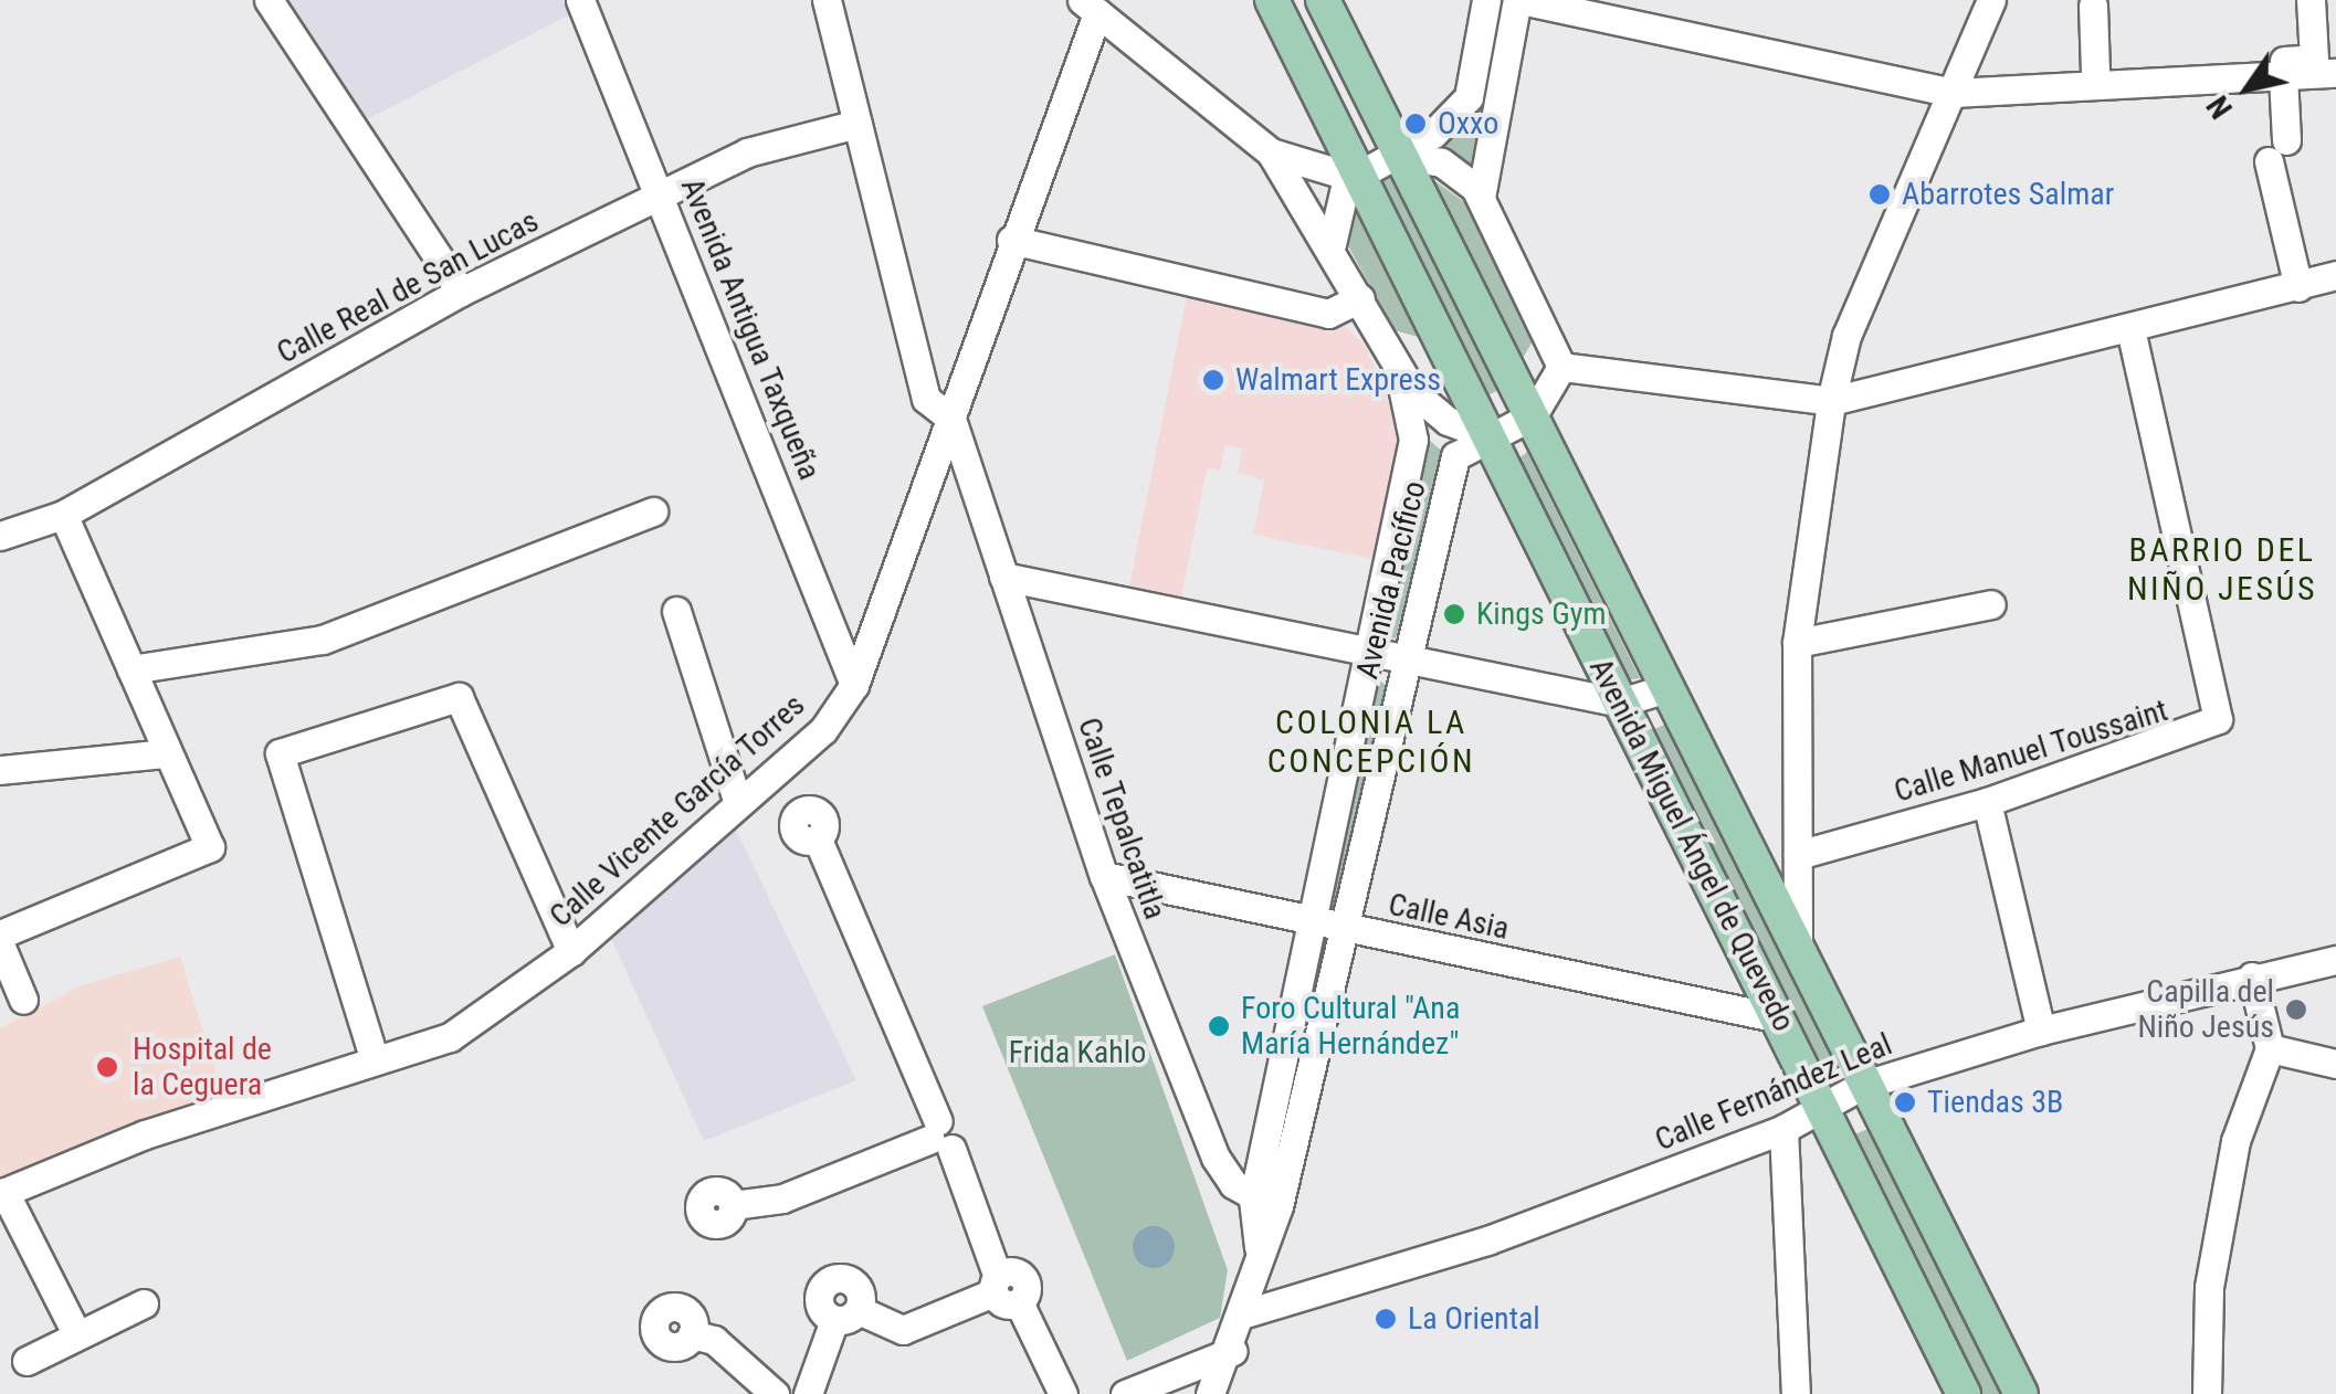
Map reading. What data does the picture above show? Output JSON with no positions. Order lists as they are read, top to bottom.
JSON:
{
  "streets": {
    "main road": ["Avenida Miguel Ángel de Quevedo"],
    "street": [
      "Calle Real de San Lucas",
      "Avenida Antigua Taxqueña",
      "Avenida Pacífico",
      "Calle Manuel Toussaint",
      "Calle Vicente García Torres",
      "Calle Tepalcatitla",
      "Calle Asia",
      "Calle Fernández Leal"
    ]
  },
  "crossings": [
    ["Calle Real de San Lucas", "Avenida Antigua Taxqueña"],
    ["Calle Real de San Lucas", "Calle Tepalcatitla"],
    ["Avenida Antigua Taxqueña", "Calle Vicente García Torres"],
    ["Avenida Pacífico", "Calle Tepalcatitla"],
    ["Avenida Pacífico", "Avenida Miguel Ángel de Quevedo"],
    ["Avenida Pacífico", "Calle Asia"],
    ["Avenida Pacífico", "Calle Fernández Leal"],
    ["Calle Vicente García Torres", "Calle Tepalcatitla"],
    ["Calle Tepalcatitla", "Calle Asia"],
    ["Avenida Miguel Ángel de Quevedo", "Calle Asia"],
    ["Avenida Miguel Ángel de Quevedo", "Calle Fernández Leal"]
  ],
  "districts": ["BARRIO DEL NIÑO JESÚS", "COLONIA LA CONCEPCIÓN"],
  "parks": ["Frida Kahlo"],
  "places": [
    "Oxxo",
    "Abarrotes Salmar",
    "Walmart Express",
    "Kings Gym",
    "Capilla del Niño Jesús",
    "Foro Cultural \"Ana María Hernández\"",
    "Hospital de la Ceguera",
    "Tiendas 3B",
    "La Oriental"
  ],
  "north": "bottom left"
}
